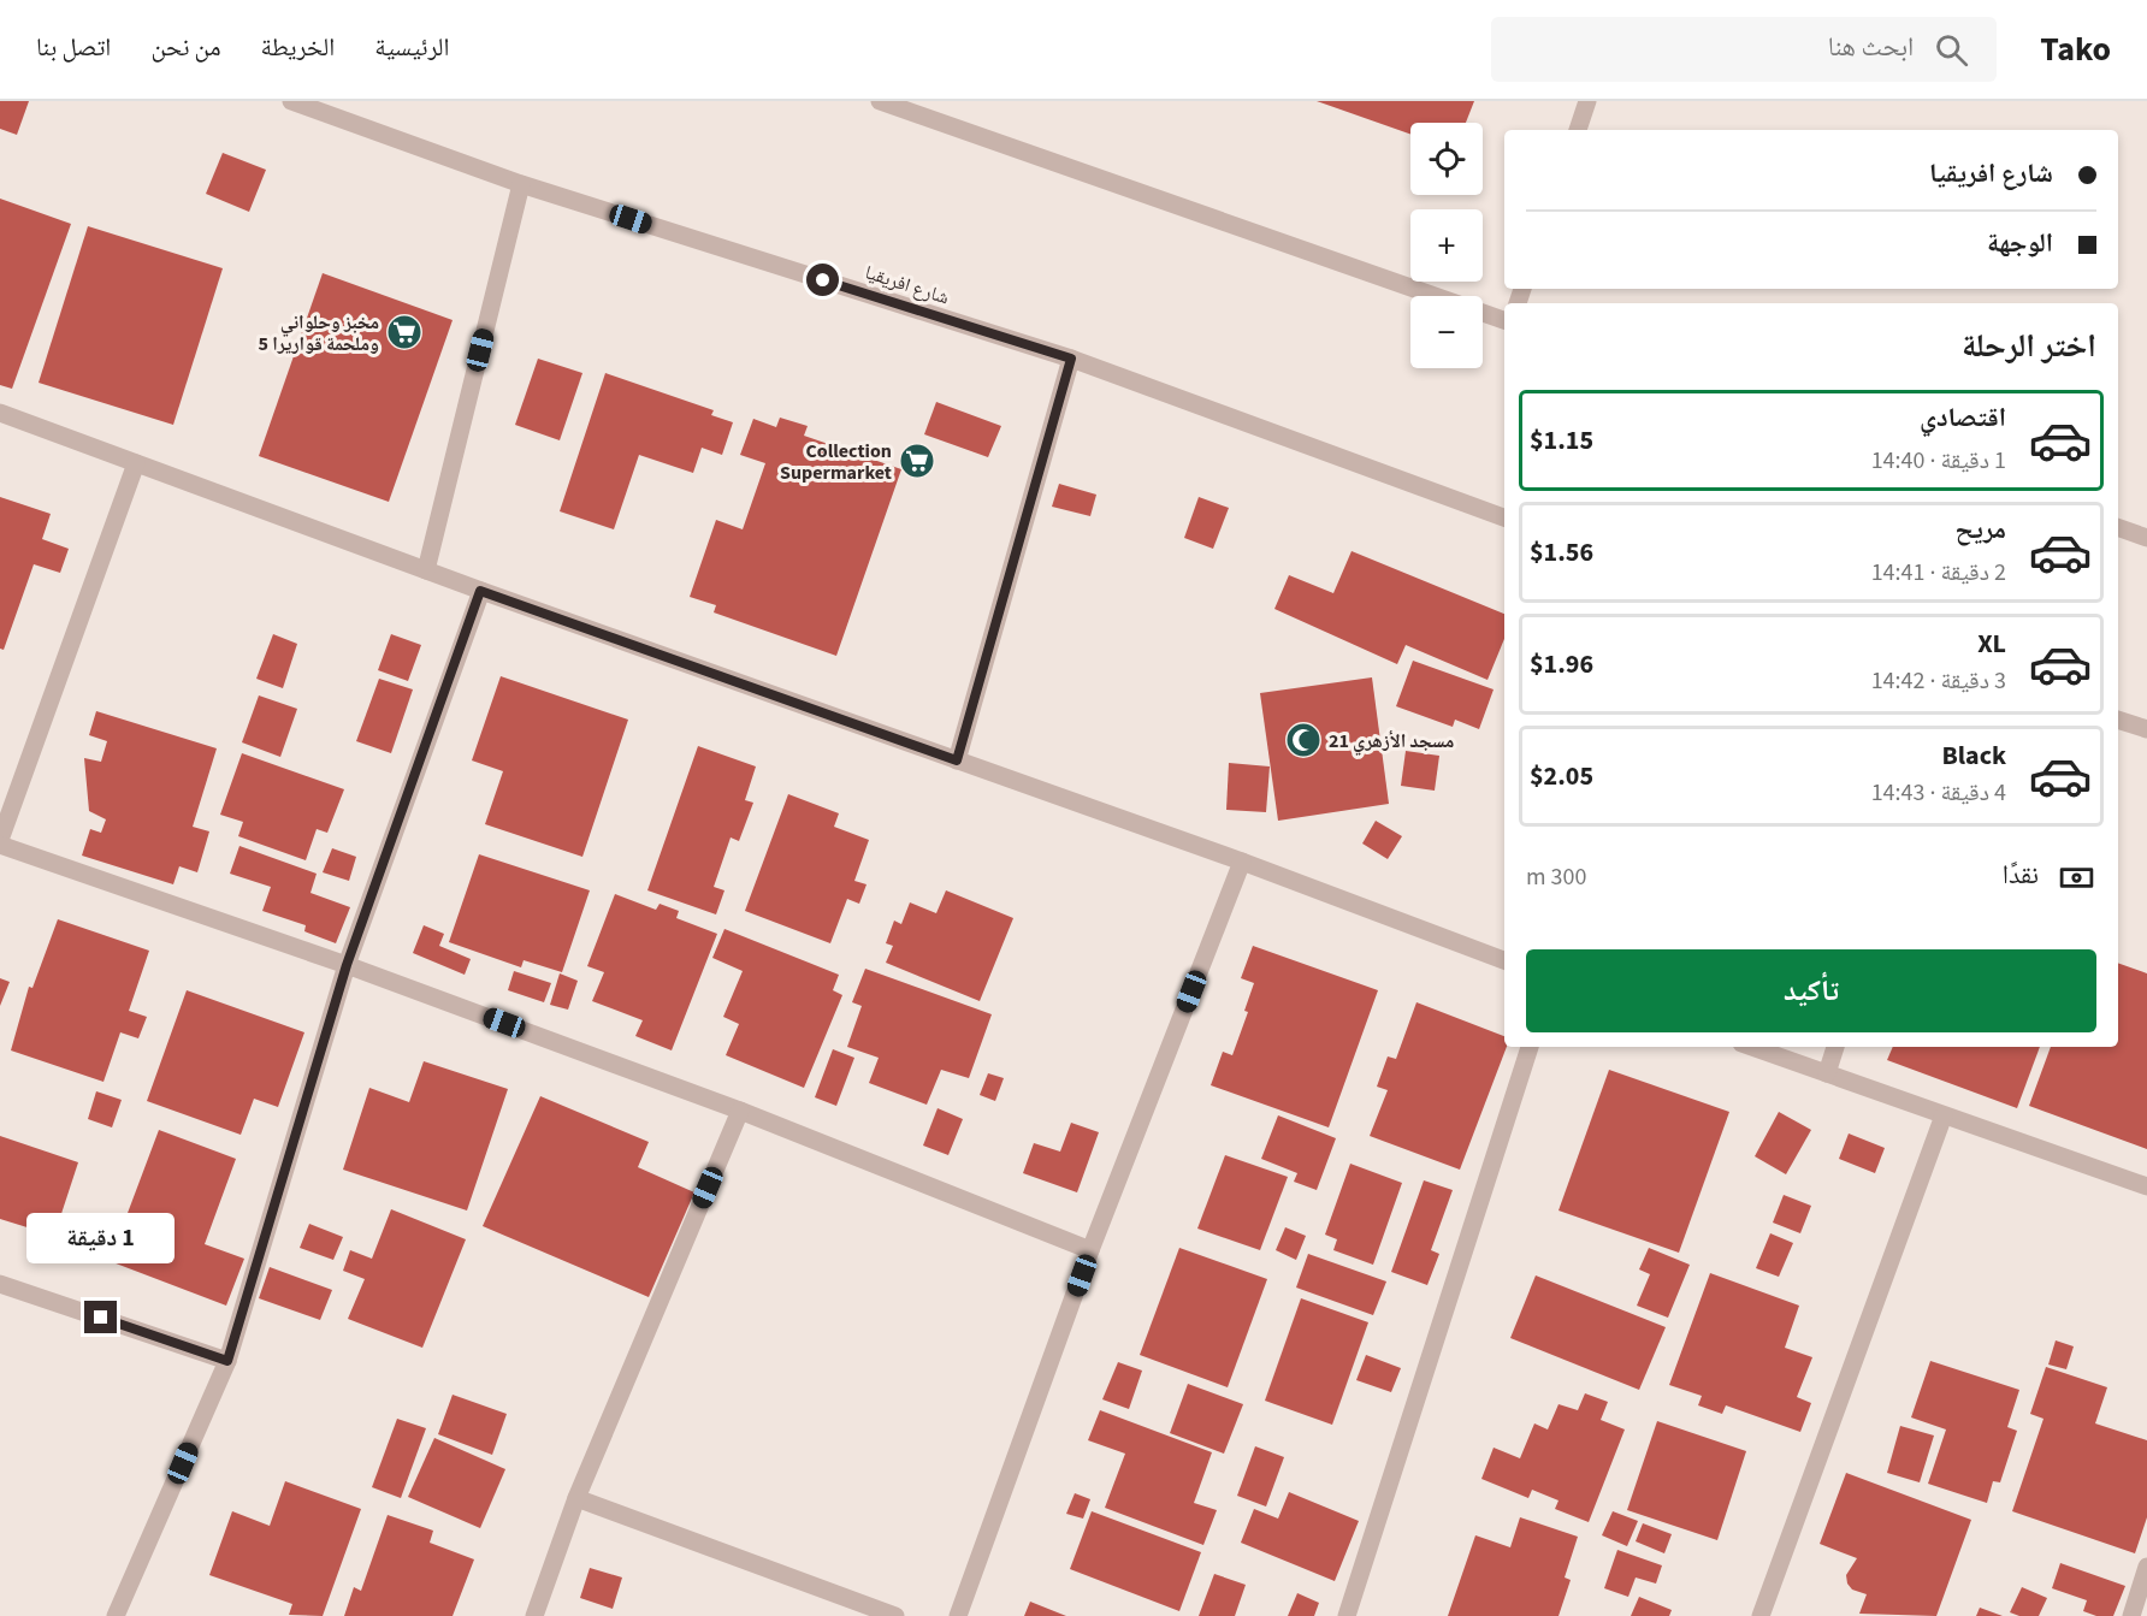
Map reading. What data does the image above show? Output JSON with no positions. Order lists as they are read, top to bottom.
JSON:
{
  "streets": {
    "street": ["شارع افريقيا"]
  },
  "places": {
    "supermarket": ["مخبز وحلواني وملحمة قواريرا 5", "Collection Supermarket"],
    "mosque": ["مسجد الأزهري 21"]
  },
  "page": {
    "header": "Tako",
    "search": "ابحث هنا",
    "nav": [
      "الرئيسية",
      "الخريطة",
      "من نحن",
      "اتصل بنا"
    ],
    "map_buttons": ["+", "−"],
    "banner": ["شارع افريقيا", "الوجهة"],
    "heading": "اختر الرحلة",
    "list": [
      {
        "name": "اقتصادي",
        "note": "1 دقيقة · 14:40",
        "value": "$1.15"
      },
      {
        "name": "مريح",
        "note": "2 دقيقة · 14:41",
        "value": "$1.56"
      },
      {
        "name": "XL",
        "note": "3 دقيقة · 14:42",
        "value": "$1.96"
      },
      {
        "name": "Black",
        "note": "4 دقيقة · 14:43",
        "value": "$2.05"
      }
    ],
    "pay": ["نقدًا", "300 m"],
    "buttons": "تأكيد",
    "bubble": "1 دقيقة"
  }
}
